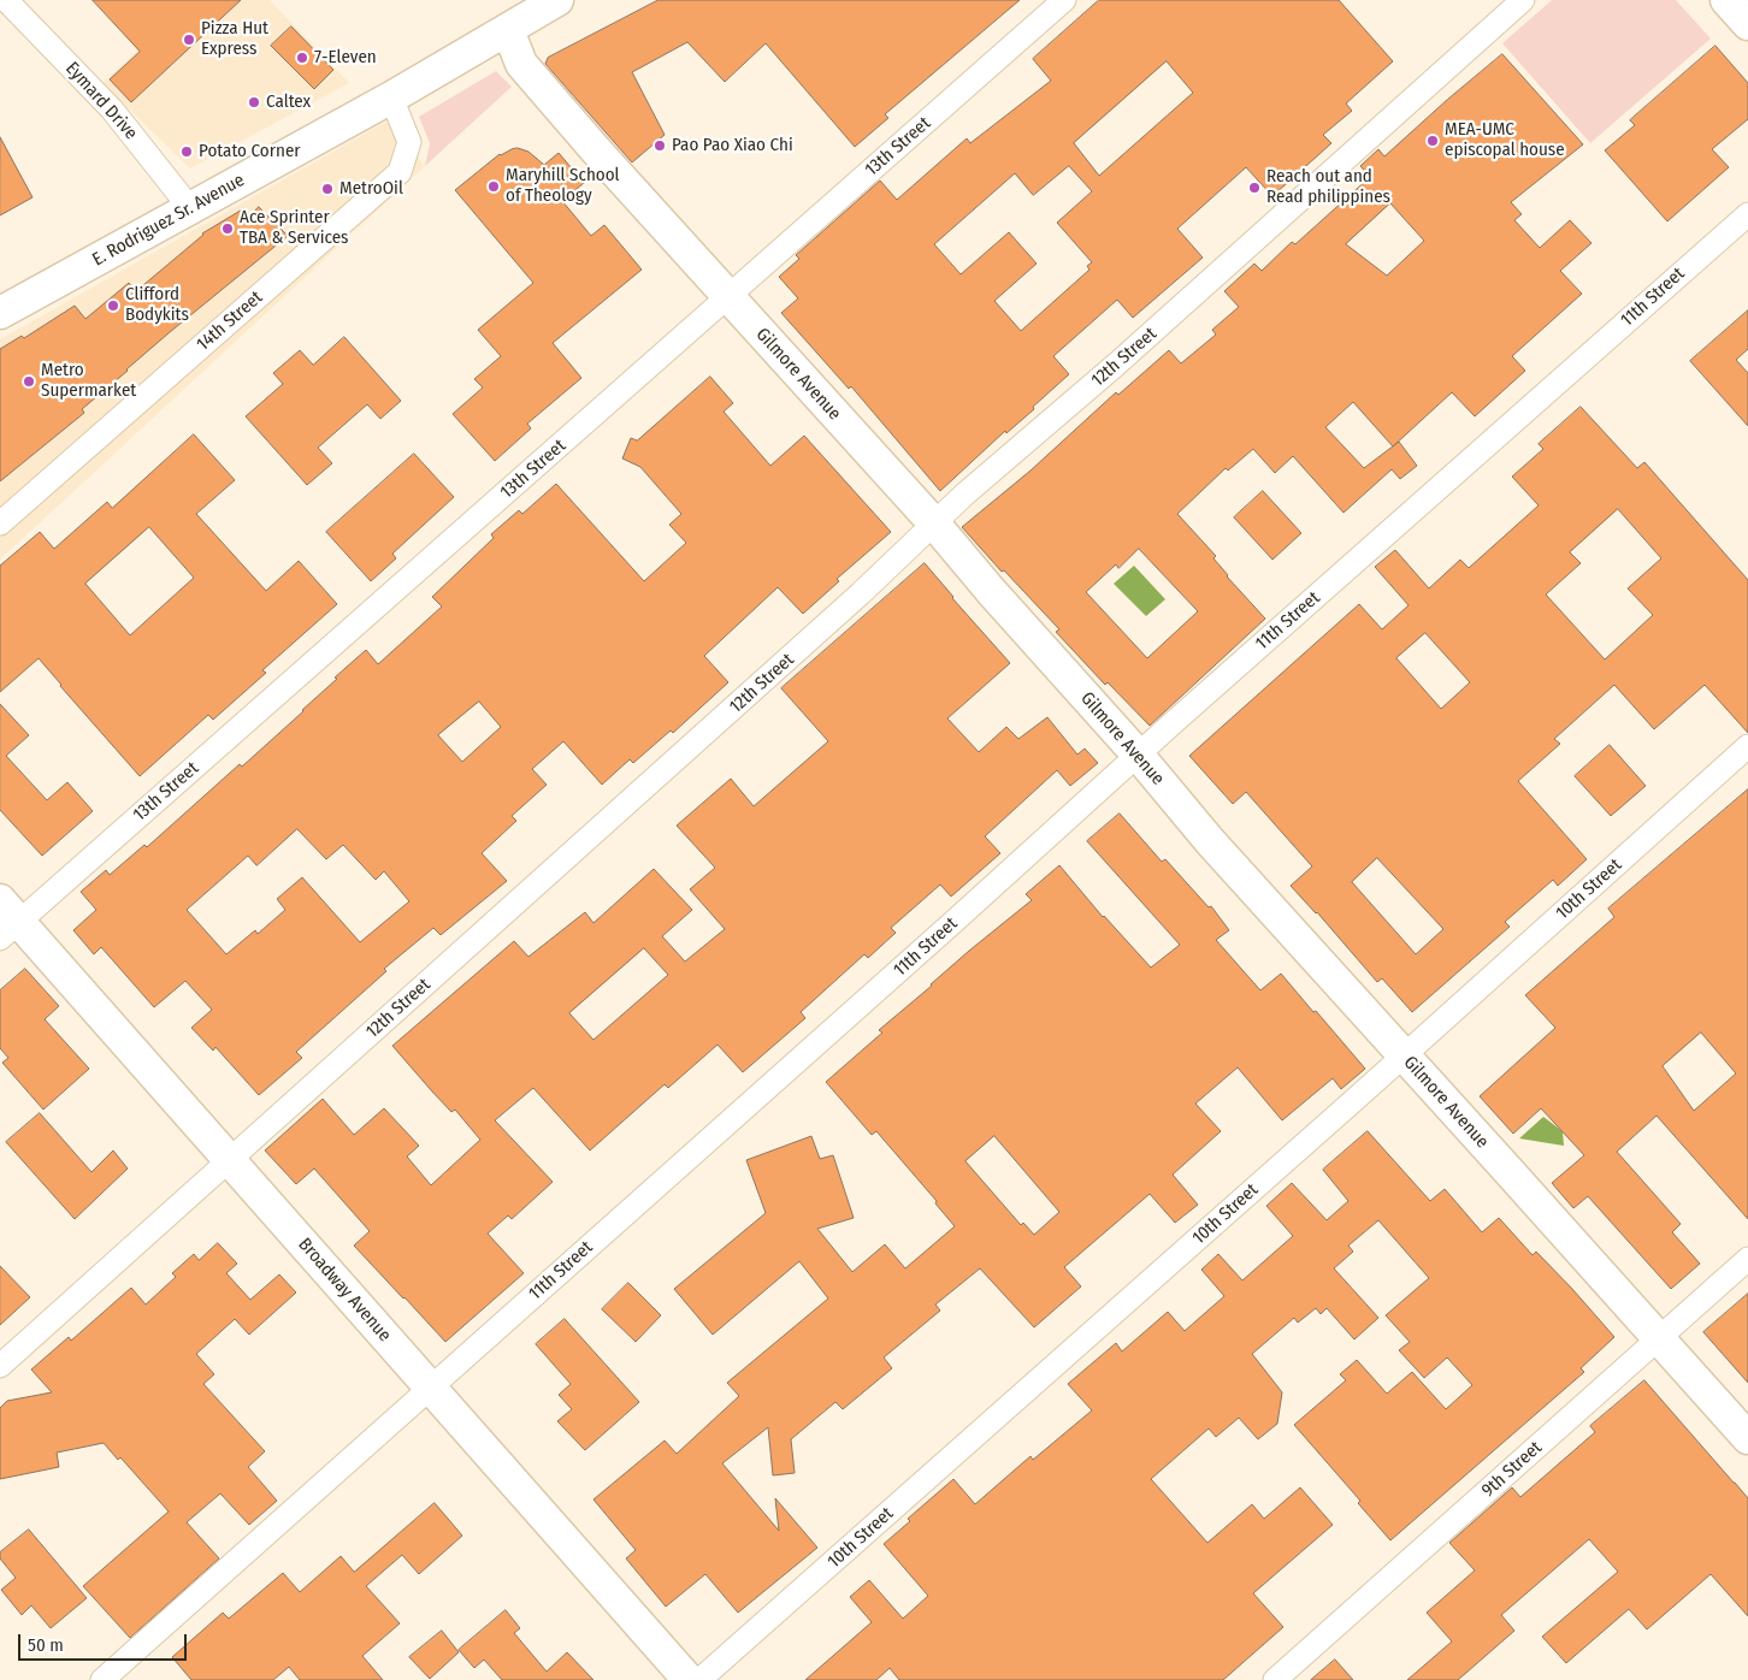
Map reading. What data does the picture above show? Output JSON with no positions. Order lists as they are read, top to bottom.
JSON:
{
  "streets": {
    "main road": ["E. Rodriguez Sr. Avenue", "Gilmore Avenue", "Broadway Avenue"],
    "street": [
      "Eymard Drive",
      "13th Street",
      "11th Street",
      "14th Street",
      "12th Street",
      "10th Street",
      "9th Street"
    ]
  },
  "crossings": [
    ["Eymard Drive", "E. Rodriguez Sr. Avenue"],
    ["13th Street", "Gilmore Avenue"],
    ["13th Street", "Broadway Avenue"],
    ["E. Rodriguez Sr. Avenue", "14th Street"],
    ["E. Rodriguez Sr. Avenue", "Gilmore Avenue"],
    ["11th Street", "Gilmore Avenue"],
    ["11th Street", "Broadway Avenue"],
    ["12th Street", "Gilmore Avenue"],
    ["12th Street", "Broadway Avenue"],
    ["Gilmore Avenue", "10th Street"],
    ["Gilmore Avenue", "9th Street"]
  ],
  "places": [
    "Pizza Hut Express",
    "7-Eleven",
    "Caltex",
    "MEA-UMC episcopal house",
    "Pao Pao Xiao Chi",
    "Potato Corner",
    "Maryhill School of Theology",
    "Reach out and Read philippines",
    "MetroOil",
    "Ace Sprinter TBA & Services",
    "Clifford Bodykits",
    "Metro Supermarket"
  ],
  "scale_bar": "50 m"
}
